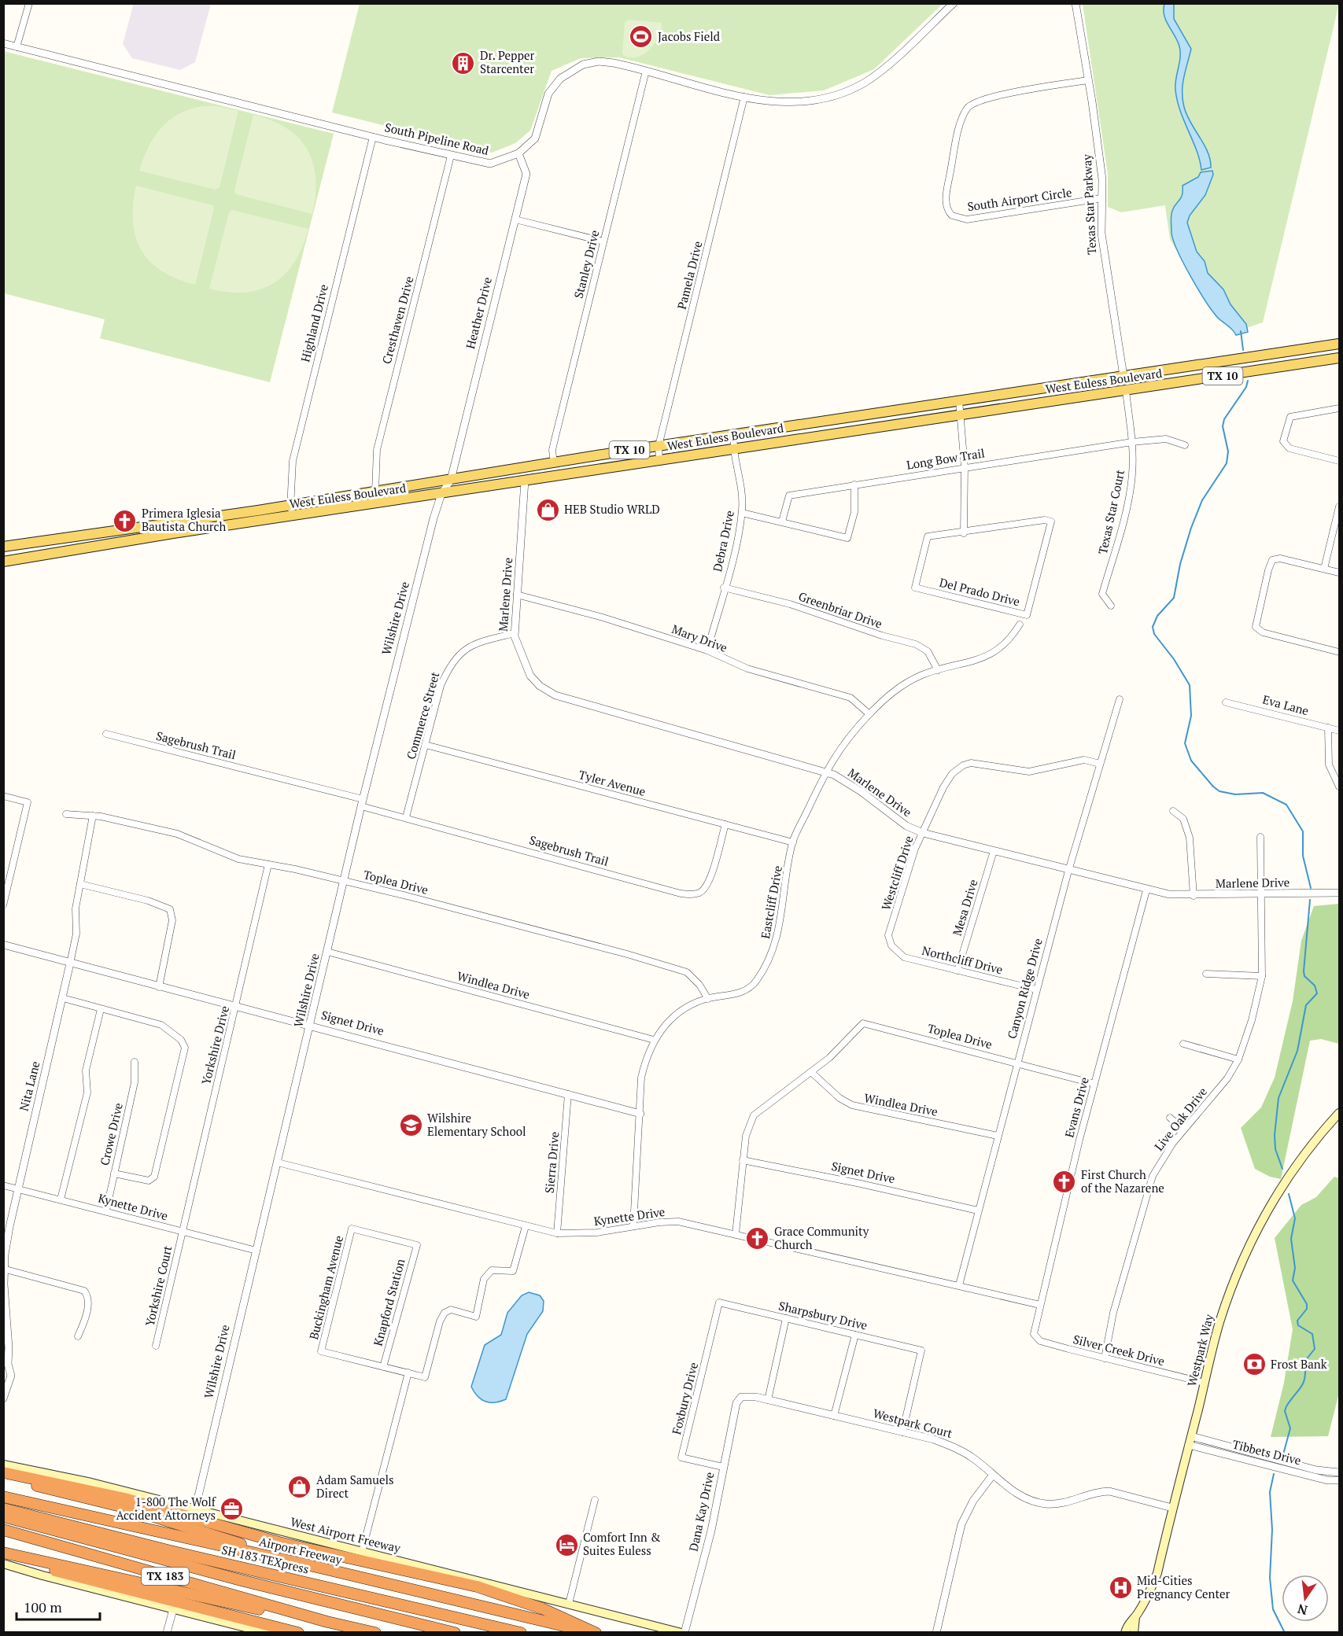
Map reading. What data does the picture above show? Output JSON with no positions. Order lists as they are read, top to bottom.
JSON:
{
  "streets": {
    "highway": ["Airport Freeway", "SH 183 TEXpress", "TX 183"],
    "main road": [
      "TX 10",
      "West Euless Boulevard",
      "Westpark Way",
      "West Airport Freeway"
    ],
    "street": [
      "South Pipeline Road",
      "South Airport Circle",
      "Texas Star Parkway",
      "Stanley Drive",
      "Pamela Drive",
      "Heather Drive",
      "Cresthaven Drive",
      "Highland Drive",
      "Long Bow Trail",
      "Texas Star Court",
      "Debra Drive",
      "Del Prado Drive",
      "Marlene Drive",
      "Greenbriar Drive",
      "Wilshire Drive",
      "Mary Drive",
      "Eva Lane",
      "Commerce Street",
      "Sagebrush Trail",
      "Tyler Avenue",
      "Westcliff Drive",
      "Toplea Drive",
      "Eastcliff Drive",
      "Mesa Drive",
      "Northcliff Drive",
      "Windlea Drive",
      "Canyon Ridge Drive",
      "Signet Drive",
      "Yorkshire Drive",
      "Nita Lane",
      "Evans Drive",
      "Live Oak Drive",
      "Crowe Drive",
      "Sierra Drive",
      "Kynette Drive",
      "Yorkshire Court",
      "Buckingham Avenue",
      "Knapford Station",
      "Sharpsbury Drive",
      "Silver Creek Drive",
      "Foxbury Drive",
      "Westpark Court",
      "Tibbets Drive",
      "Dana Kay Drive"
    ]
  },
  "crossings": [
    ["South Pipeline Road", "Stanley Drive"],
    ["South Pipeline Road", "Pamela Drive"],
    ["South Pipeline Road", "Heather Drive"],
    ["South Pipeline Road", "Cresthaven Drive"],
    ["South Pipeline Road", "Highland Drive"],
    ["South Airport Circle", "Texas Star Parkway"],
    ["Texas Star Parkway", "West Euless Boulevard"],
    ["Stanley Drive", "West Euless Boulevard"],
    ["Pamela Drive", "West Euless Boulevard"],
    ["Heather Drive", "West Euless Boulevard"],
    ["Heather Drive", "Wilshire Drive"],
    ["Cresthaven Drive", "West Euless Boulevard"],
    ["Highland Drive", "West Euless Boulevard"],
    ["West Euless Boulevard", "Texas Star Court"],
    ["West Euless Boulevard", "Debra Drive"],
    ["West Euless Boulevard", "Marlene Drive"],
    ["West Euless Boulevard", "Wilshire Drive"],
    ["Long Bow Trail", "Texas Star Court"],
    ["Debra Drive", "Greenbriar Drive"],
    ["Debra Drive", "Mary Drive"],
    ["Marlene Drive", "Mary Drive"],
    ["Marlene Drive", "Commerce Street"],
    ["Marlene Drive", "Westcliff Drive"],
    ["Marlene Drive", "Eastcliff Drive"],
    ["Marlene Drive", "Mesa Drive"],
    ["Marlene Drive", "Canyon Ridge Drive"],
    ["Marlene Drive", "Evans Drive"],
    ["Marlene Drive", "Live Oak Drive"],
    ["Greenbriar Drive", "Eastcliff Drive"],
    ["Wilshire Drive", "Sagebrush Trail"],
    ["Wilshire Drive", "Toplea Drive"],
    ["Wilshire Drive", "Windlea Drive"],
    ["Wilshire Drive", "Signet Drive"],
    ["Wilshire Drive", "Kynette Drive"],
    ["Wilshire Drive", "West Airport Freeway"],
    ["Mary Drive", "Eastcliff Drive"],
    ["Commerce Street", "Sagebrush Trail"],
    ["Commerce Street", "Tyler Avenue"],
    ["Sagebrush Trail", "Tyler Avenue"],
    ["Tyler Avenue", "Eastcliff Drive"],
    ["Westcliff Drive", "Northcliff Drive"],
    ["Westcliff Drive", "Canyon Ridge Drive"],
    ["Toplea Drive", "Eastcliff Drive"],
    ["Toplea Drive", "Windlea Drive"],
    ["Toplea Drive", "Canyon Ridge Drive"],
    ["Toplea Drive", "Yorkshire Drive"],
    ["Toplea Drive", "Nita Lane"],
    ["Toplea Drive", "Evans Drive"],
    ["Eastcliff Drive", "Windlea Drive"],
    ["Eastcliff Drive", "Signet Drive"],
    ["Eastcliff Drive", "Kynette Drive"],
    ["Mesa Drive", "Northcliff Drive"],
    ["Northcliff Drive", "Canyon Ridge Drive"],
    ["Windlea Drive", "Canyon Ridge Drive"],
    ["Canyon Ridge Drive", "Signet Drive"],
    ["Canyon Ridge Drive", "Kynette Drive"],
    ["Signet Drive", "Yorkshire Drive"],
    ["Signet Drive", "Nita Lane"],
    ["Signet Drive", "Sierra Drive"],
    ["Yorkshire Drive", "Kynette Drive"],
    ["Yorkshire Drive", "Yorkshire Court"],
    ["Nita Lane", "Kynette Drive"],
    ["Evans Drive", "Kynette Drive"],
    ["Evans Drive", "Silver Creek Drive"],
    ["Live Oak Drive", "Silver Creek Drive"],
    ["Crowe Drive", "Kynette Drive"],
    ["Sierra Drive", "Kynette Drive"],
    ["Kynette Drive", "Yorkshire Court"],
    ["Buckingham Avenue", "Knapford Station"],
    ["Sharpsbury Drive", "Foxbury Drive"],
    ["Sharpsbury Drive", "Westpark Court"],
    ["Silver Creek Drive", "Westpark Way"],
    ["Westpark Way", "Westpark Court"],
    ["Westpark Way", "Tibbets Drive"],
    ["Foxbury Drive", "Dana Kay Drive"],
    ["Westpark Court", "Dana Kay Drive"],
    ["Dana Kay Drive", "West Airport Freeway"]
  ],
  "places": {
    "sports": ["Jacobs Field"],
    "building": ["Dr. Pepper Starcenter"],
    "shop": ["HEB Studio WRLD", "Adam Samuels Direct"],
    "church": ["Primera Iglesia Bautista Church", "First Church of the Nazarene", "Grace Community Church"],
    "school or university": ["Wilshire Elementary School"],
    "bank": ["Frost Bank"],
    "office": ["1-800 The Wolf Accident Attorneys"],
    "hotel": ["Comfort Inn & Suites Euless"],
    "hospital": ["Mid-Cities Pregnancy Center"]
  },
  "scale_bar": "100 m",
  "north": "bottom"
}
